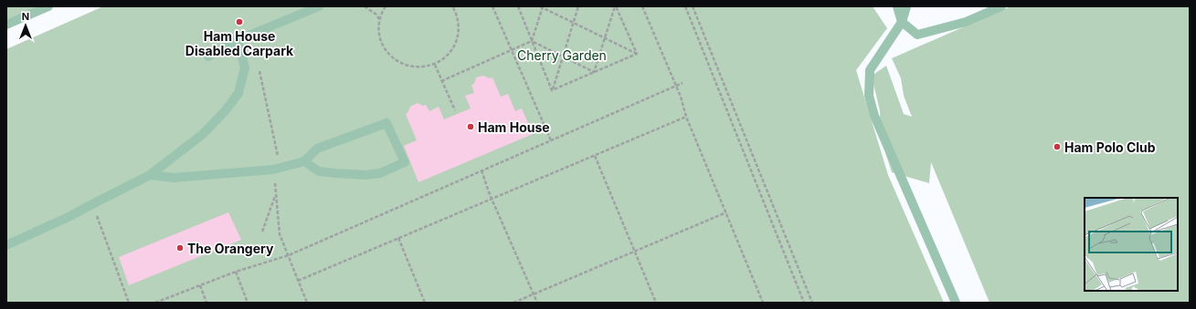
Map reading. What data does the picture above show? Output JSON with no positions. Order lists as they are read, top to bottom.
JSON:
{
  "parks": ["Cherry Garden"],
  "places": [
    "Ham House Disabled Carpark",
    "Ham House",
    "Ham Polo Club",
    "The Orangery"
  ],
  "north": "top"
}
